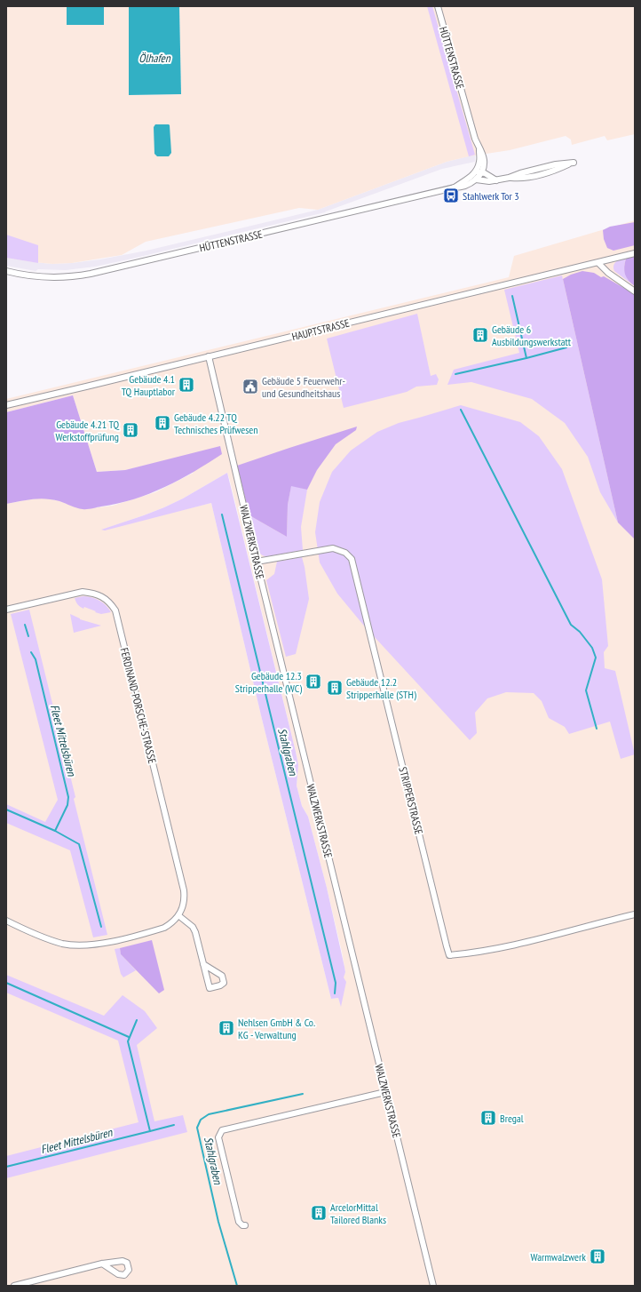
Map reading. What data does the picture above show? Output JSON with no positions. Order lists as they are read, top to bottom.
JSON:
{
  "streets": {
    "street": [
      "HÜTTENSTRASSE",
      "HAUPTSTRASSE",
      "WALZWERKSTRASSE",
      "FERDINAND-PORSCHE-STRASSE",
      "STRIPPERSTRASSE"
    ]
  },
  "crossings": [
    ["HAUPTSTRASSE", "WALZWERKSTRASSE"],
    ["WALZWERKSTRASSE", "STRIPPERSTRASSE"]
  ],
  "water": ["Ölhafen", "Fleet Mittelsbüren", "Stahlgraben"],
  "places": {
    "bus stop": ["Stahlwerk Tor 3"],
    "building": [
      "Gebäude 6 Ausbildungswerkstatt",
      "Gebäude 4.1 TQ Hauptlabor",
      "Gebäude 4.22 TQ Technisches Prüfwesen",
      "Gebäude 4.21 TQ Werkstoffprüfung",
      "Gebäude 12.3 Stripperhalle (WC)",
      "Gebäude 12.2 Stripperhalle (STH)",
      "Nehlsen GmbH & Co. KG - Verwaltung",
      "Bregal",
      "ArcelorMittal Tailored Blanks",
      "Warmwalzwerk"
    ],
    "public building": ["Gebäude 5 Feuerwehr- und Gesundheitshaus"]
  }
}
